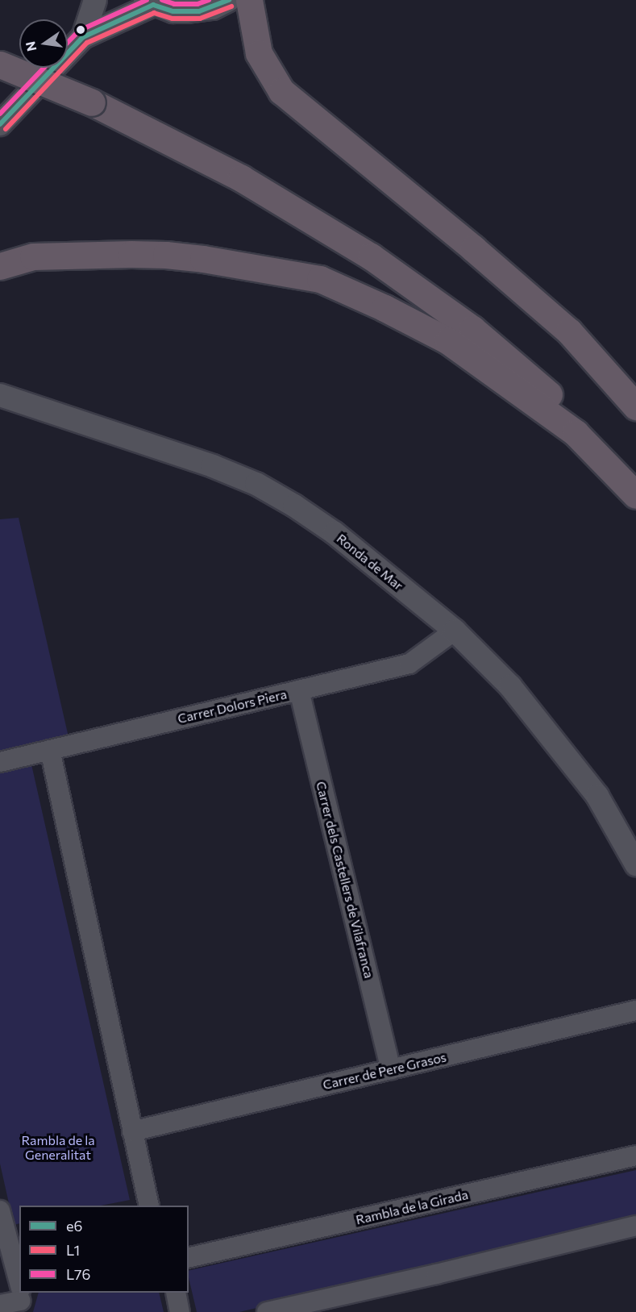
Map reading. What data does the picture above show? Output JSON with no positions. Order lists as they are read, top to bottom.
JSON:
{
  "streets": {
    "street": [
      "Ronda de Mar",
      "Carrer Dolors Piera",
      "Carrer dels Castellers de Vilafranca",
      "Carrer de Pere Grasos",
      "Rambla de la Girada"
    ]
  },
  "crossings": [
    ["Ronda de Mar", "Carrer Dolors Piera"],
    ["Carrer Dolors Piera", "Carrer dels Castellers de Vilafranca"],
    ["Carrer dels Castellers de Vilafranca", "Carrer de Pere Grasos"]
  ],
  "parks": ["Rambla de la Generalitat"],
  "lines": ["transit line e6", "transit line L76", "transit line L1"],
  "legend": ["e6", "L1", "L76"],
  "north": "left"
}
